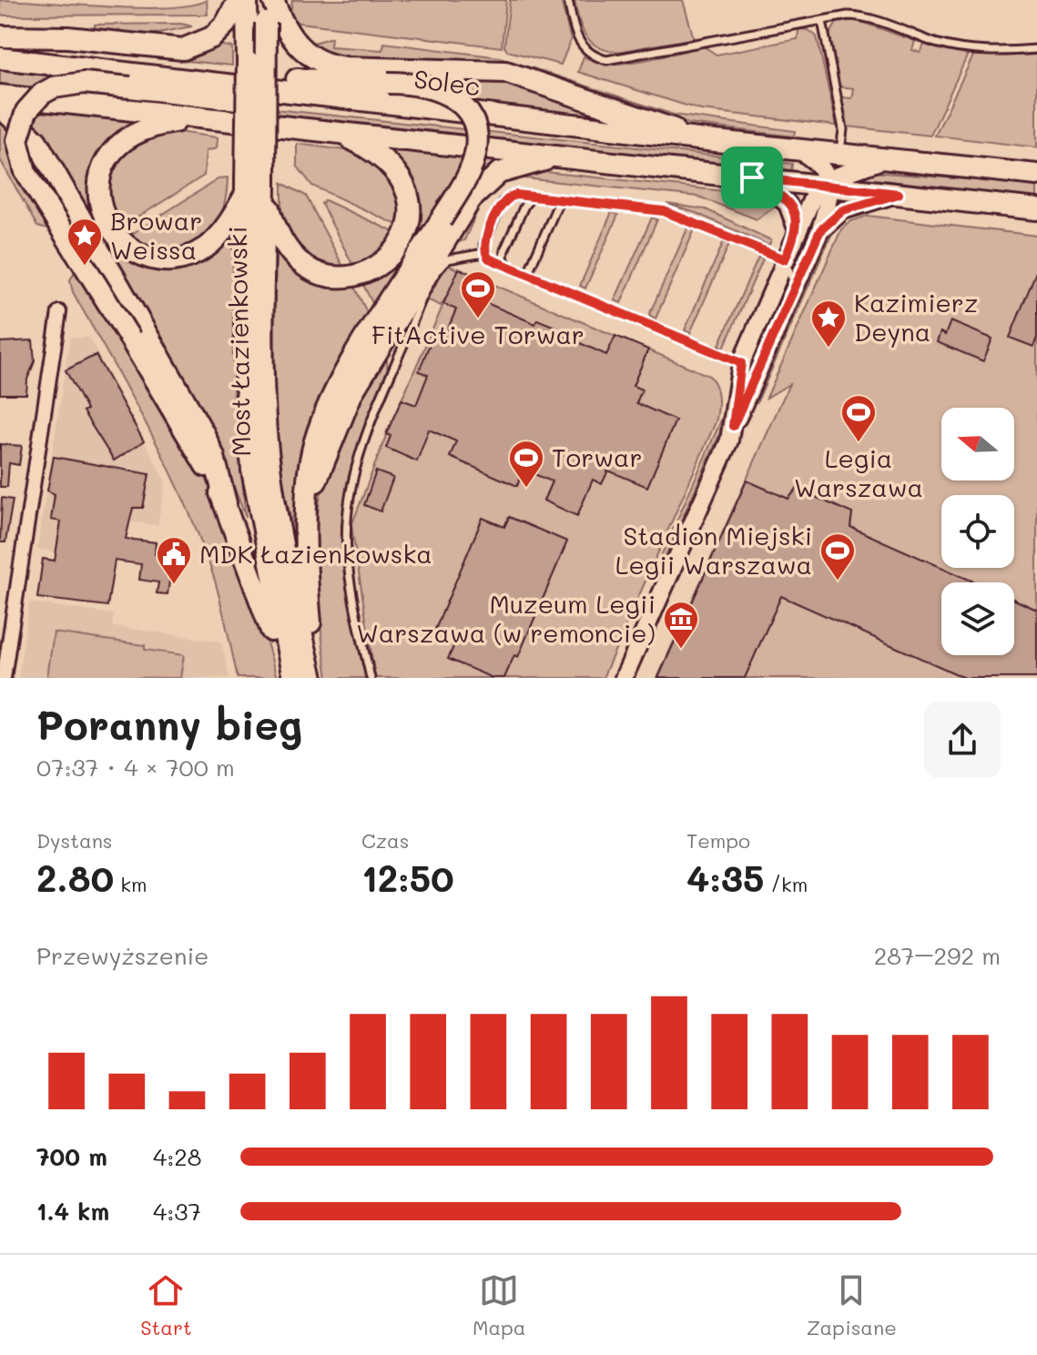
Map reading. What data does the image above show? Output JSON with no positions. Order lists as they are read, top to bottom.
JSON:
{
  "streets": {
    "main road": ["Solec", "Most Łazienkowski"]
  },
  "places": {
    "place": ["Browar Weissa", "Kazimierz Deyna"],
    "sports": [
      "FitActive Torwar",
      "Legia Warszawa",
      "Torwar",
      "Stadion Miejski Legii Warszawa"
    ],
    "public building": ["MDK Łazienkowska"],
    "museum": ["Muzeum Legii Warszawa (w remoncie)"]
  },
  "north": "left",
  "page": {
    "heading": ["Poranny bieg", "07:37 · 4 × 700 m"],
    "stats": [
      ["Dystans", "2.80 km"],
      ["Czas", "12:50"],
      ["Tempo", "4:35 /km"]
    ],
    "chart": ["Przewyższenie", "287–292 m"],
    "list": [
      {
        "name": "700 m",
        "note": "4:28"
      },
      {
        "name": "1.4 km",
        "note": "4:37"
      }
    ],
    "tabs": ["Start", "Mapa", "Zapisane"]
  }
}
